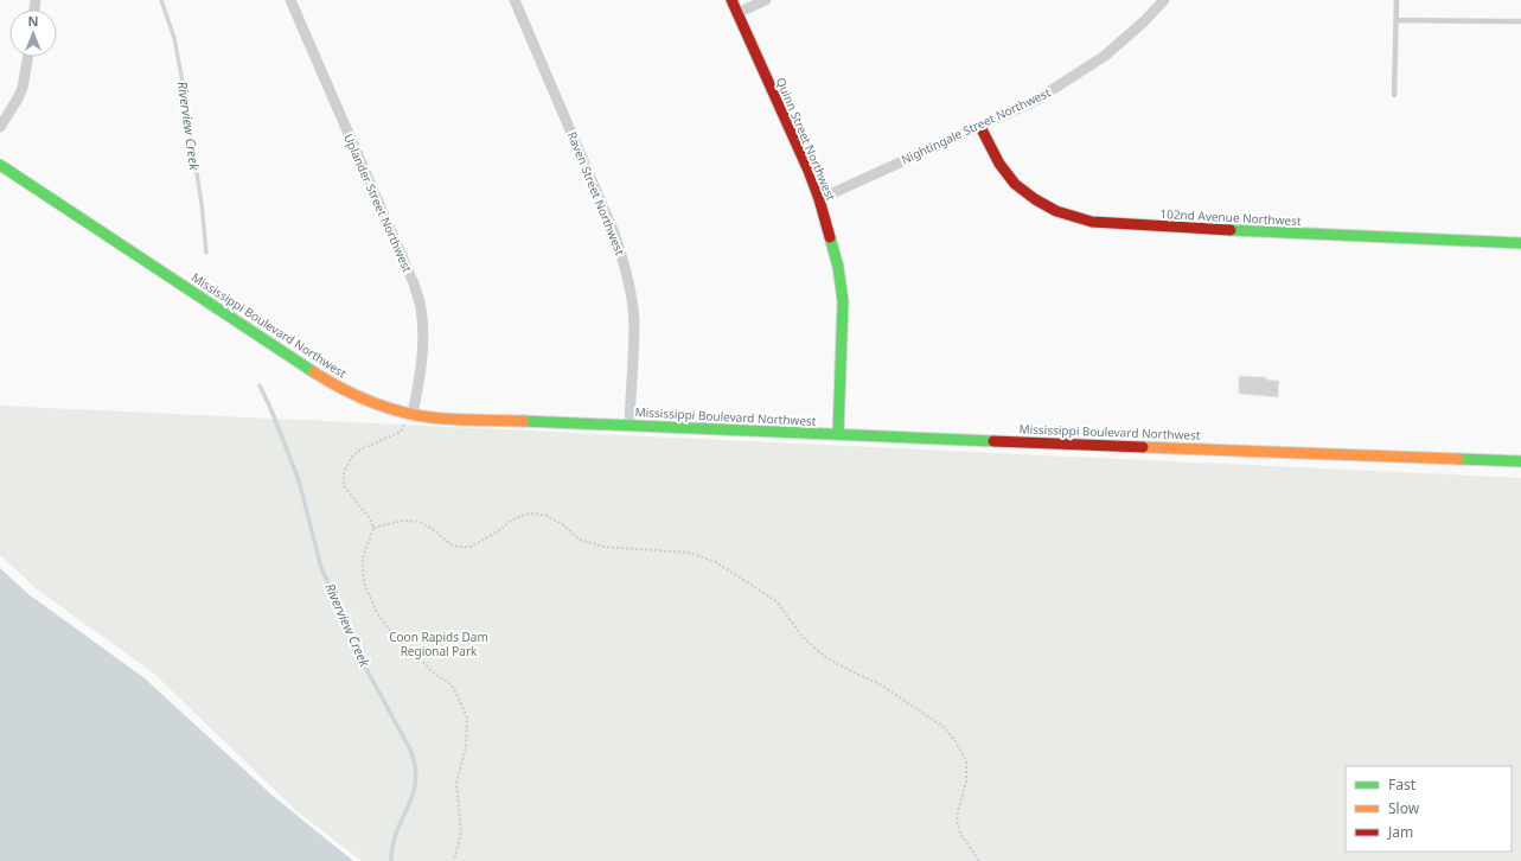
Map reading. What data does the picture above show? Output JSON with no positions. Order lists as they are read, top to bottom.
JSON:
{
  "streets": {
    "street": [
      "Nightingale Street Northwest",
      "Quinn Street Northwest",
      "Raven Street Northwest",
      "Uplander Street Northwest",
      "102nd Avenue Northwest",
      "Mississippi Boulevard Northwest"
    ]
  },
  "crossings": [
    ["Nightingale Street Northwest", "Quinn Street Northwest"],
    ["Nightingale Street Northwest", "102nd Avenue Northwest"],
    ["Quinn Street Northwest", "Mississippi Boulevard Northwest"],
    ["Raven Street Northwest", "Mississippi Boulevard Northwest"],
    ["Uplander Street Northwest", "Mississippi Boulevard Northwest"]
  ],
  "water": ["Riverview Creek"],
  "parks": ["Coon Rapids Dam Regional Park"],
  "legend": ["Fast", "Slow", "Jam"],
  "north": "top"
}
